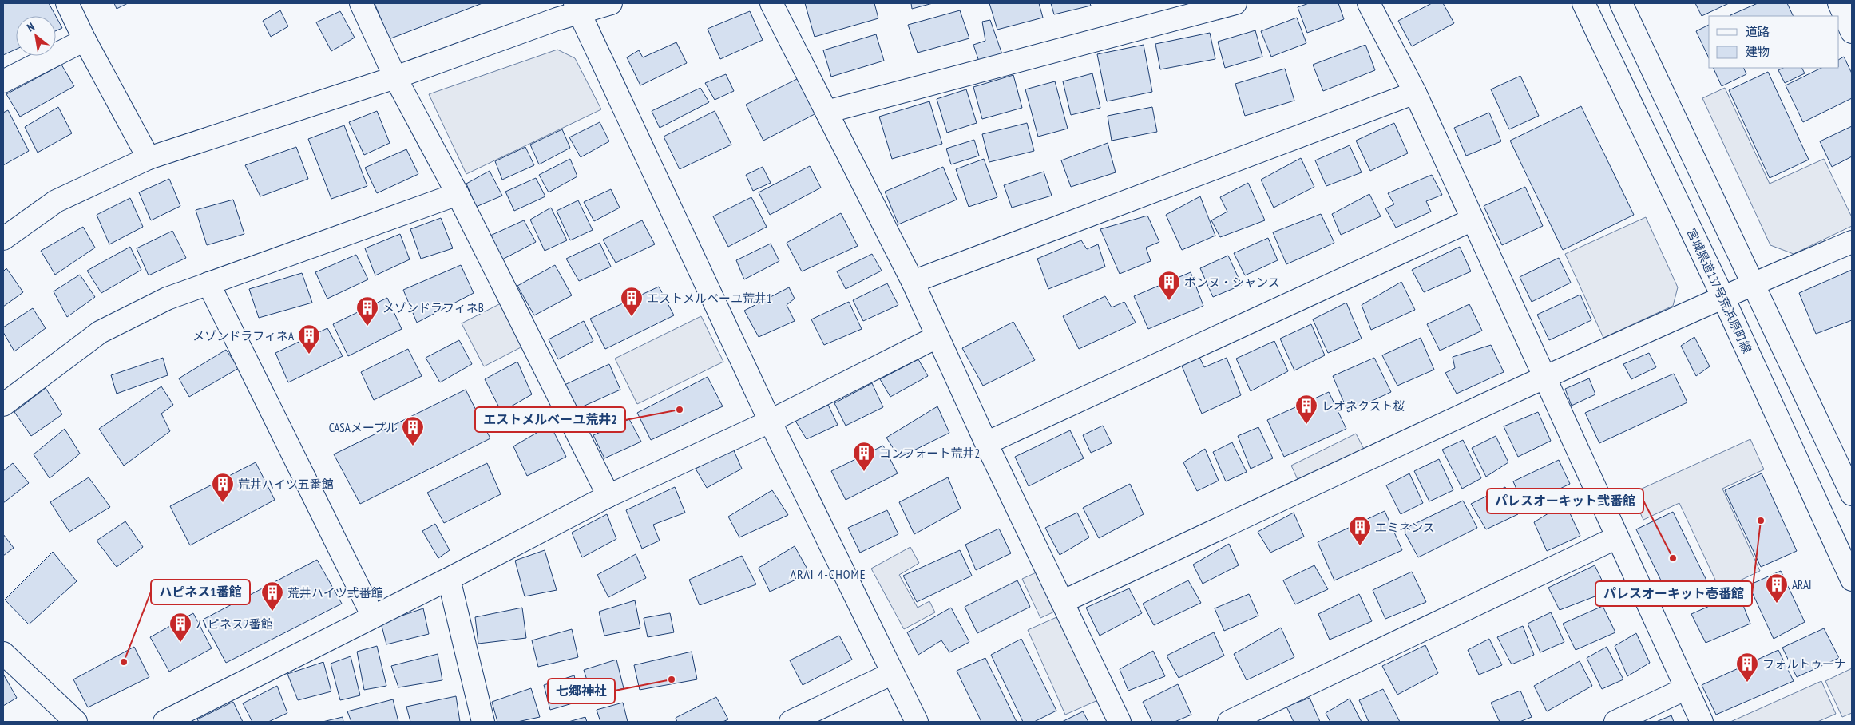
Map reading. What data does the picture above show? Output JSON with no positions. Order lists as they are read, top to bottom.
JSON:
{
  "streets": {
    "street": ["宮城県道137号荒浜原町線"]
  },
  "districts": ["ARAI 4-CHOME"],
  "places": {
    "building": [
      "ボンヌ・シャンス",
      "エストメルベーユ荒井1",
      "メゾンドラフィネB",
      "メゾンドラフィネA",
      "レオネクスト桜",
      "CASAメープル",
      "コンフォート荒井2",
      "荒井ハイツ五番館",
      "エミネンス",
      "ARAI",
      "荒井ハイツ弐番館",
      "ハピネス2番館",
      "フォルトゥーナ"
    ],
    "other": [
      "エストメルベーユ荒井2",
      "パレスオーキット壱番館",
      "パレスオーキット弐番館",
      "ハピネス1番館",
      "七郷神社"
    ]
  },
  "legend": ["道路", "建物"],
  "north": "top left"
}
